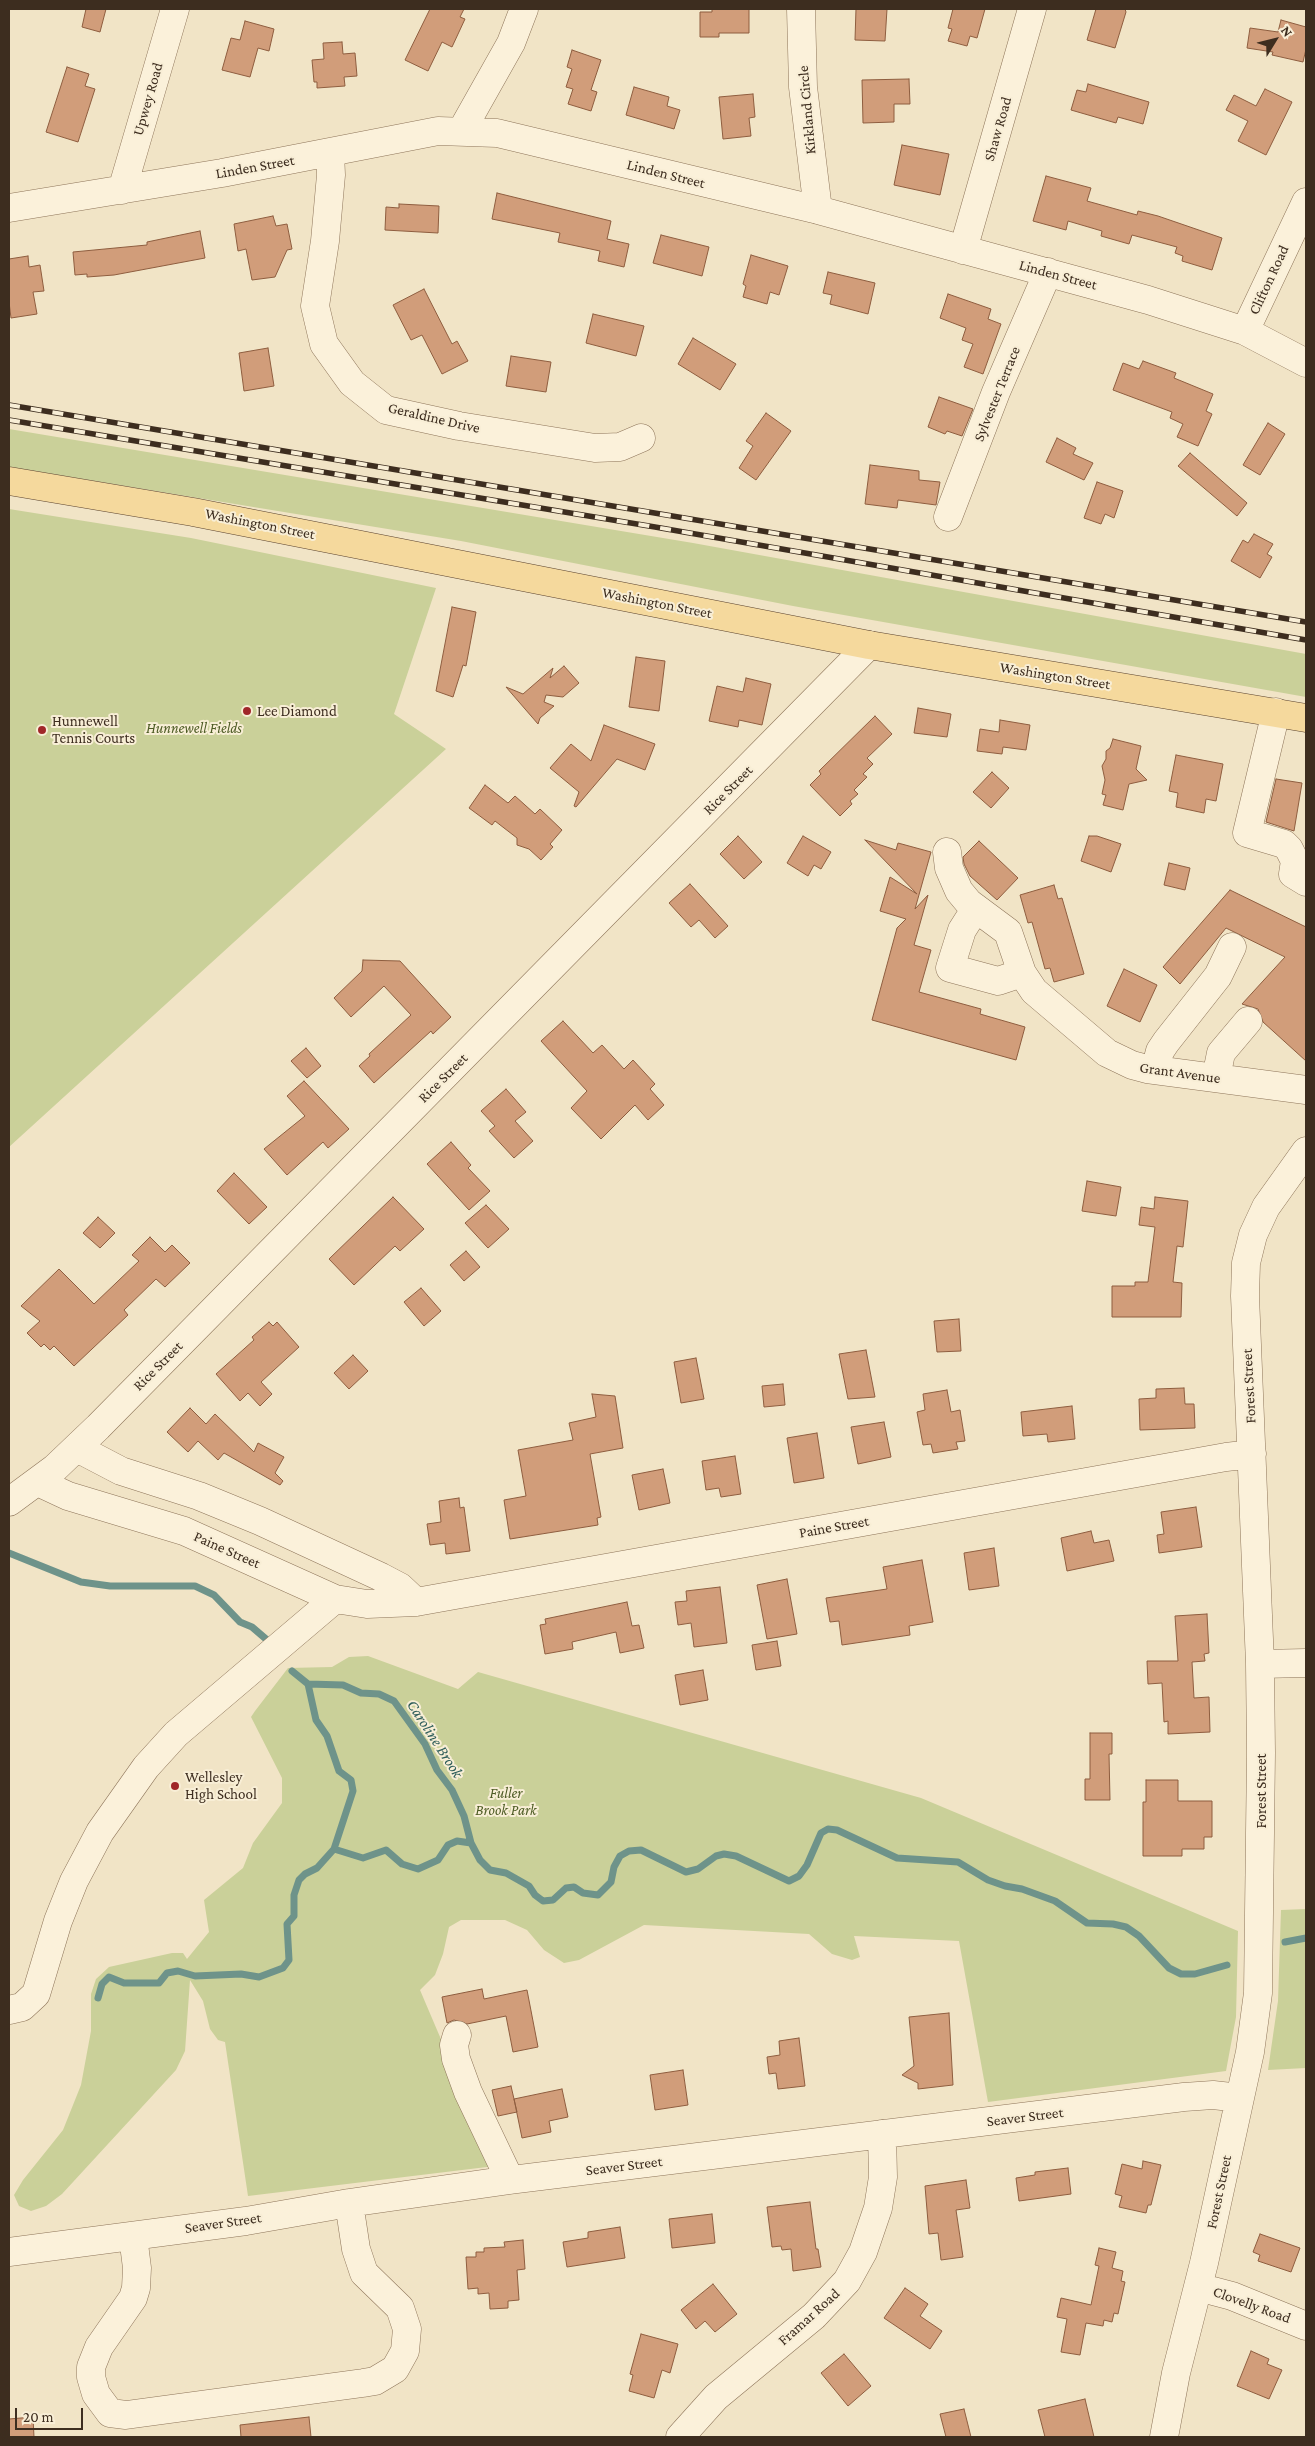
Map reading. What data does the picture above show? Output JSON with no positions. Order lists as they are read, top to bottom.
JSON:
{
  "streets": {
    "main road": ["Washington Street"],
    "street": [
      "Upwey Road",
      "Kirkland Circle",
      "Shaw Road",
      "Linden Street",
      "Clifton Road",
      "Sylvester Terrace",
      "Geraldine Drive",
      "Rice Street",
      "Grant Avenue",
      "Forest Street",
      "Paine Street",
      "Seaver Street",
      "Clovelly Road",
      "Framar Road"
    ]
  },
  "crossings": [
    ["Upwey Road", "Linden Street"],
    ["Kirkland Circle", "Linden Street"],
    ["Shaw Road", "Linden Street"],
    ["Linden Street", "Clifton Road"],
    ["Linden Street", "Sylvester Terrace"],
    ["Linden Street", "Geraldine Drive"],
    ["Washington Street", "Rice Street"],
    ["Rice Street", "Paine Street"],
    ["Forest Street", "Paine Street"],
    ["Forest Street", "Seaver Street"],
    ["Forest Street", "Clovelly Road"],
    ["Seaver Street", "Framar Road"]
  ],
  "water": ["Caroline Brook"],
  "parks": ["Hunnewell Fields", "Fuller Brook Park"],
  "places": ["Lee Diamond", "Hunnewell Tennis Courts", "Wellesley High School"],
  "scale_bar": "20 m",
  "north": "top right"
}
